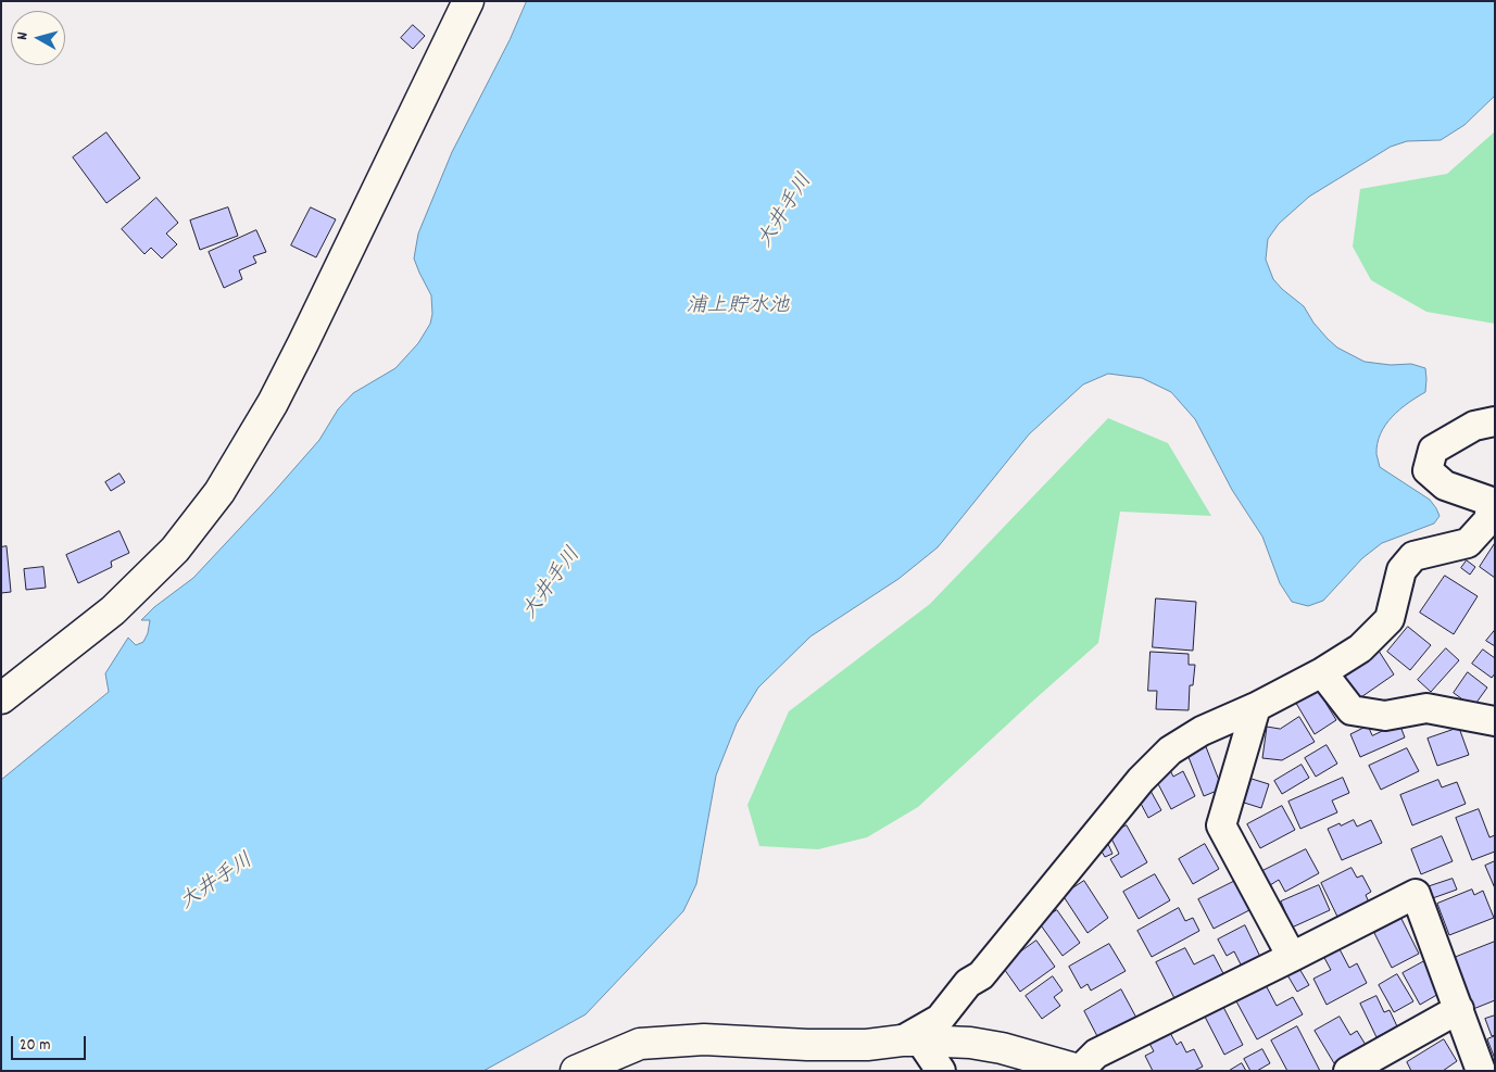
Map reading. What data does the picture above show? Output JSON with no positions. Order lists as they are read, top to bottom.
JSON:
{
  "water": ["大井手川", "浦上貯水池"],
  "scale_bar": "20 m",
  "north": "left"
}
